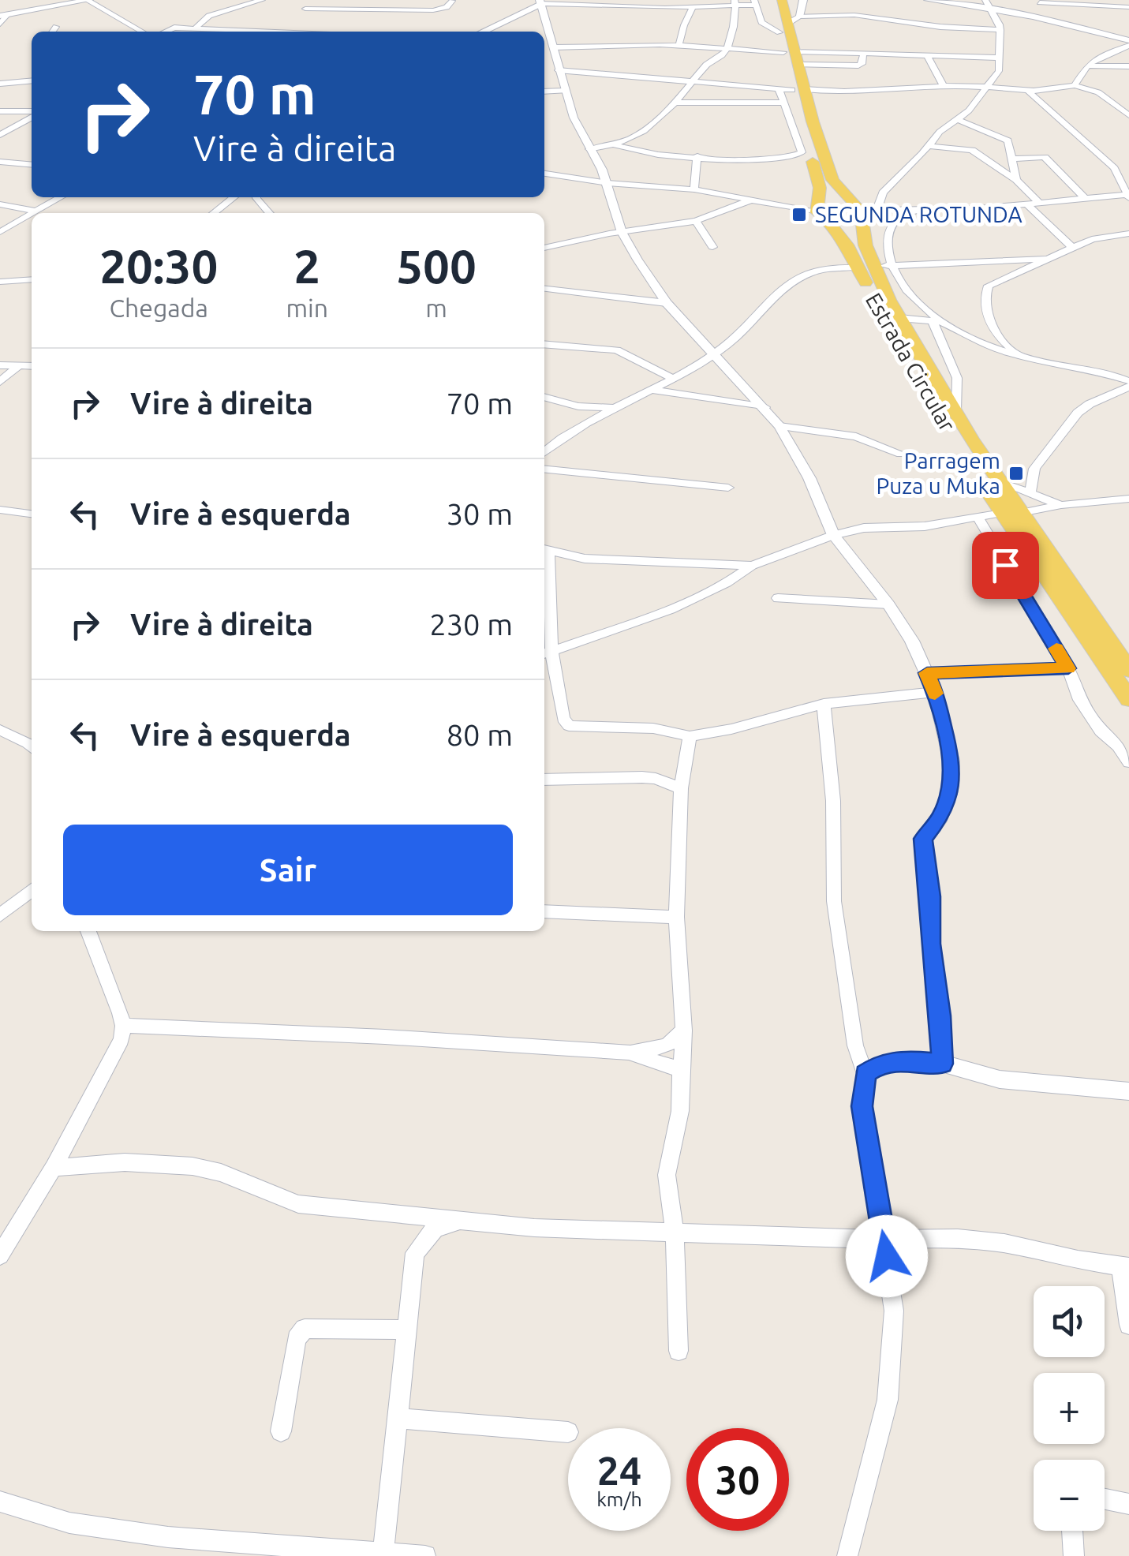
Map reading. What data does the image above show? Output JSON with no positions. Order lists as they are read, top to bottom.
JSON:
{
  "streets": {
    "main road": ["Estrada Circular"]
  },
  "places": {
    "transit": ["SEGUNDA ROTUNDA", "Parragem Puza u Muka"]
  },
  "page": {
    "turn": ["70 m", "Vire à direita"],
    "eta": [
      "20:30",
      "Chegada",
      "2",
      "min",
      "500",
      "m"
    ],
    "list": [
      {
        "name": "Vire à direita",
        "value": "70 m"
      },
      {
        "name": "Vire à esquerda",
        "value": "30 m"
      },
      {
        "name": "Vire à direita",
        "value": "230 m"
      },
      {
        "name": "Vire à esquerda",
        "value": "80 m"
      }
    ],
    "buttons": "Sair",
    "map_buttons": ["+", "−"],
    "speed": "24 km/h",
    "limit": "30"
  }
}
